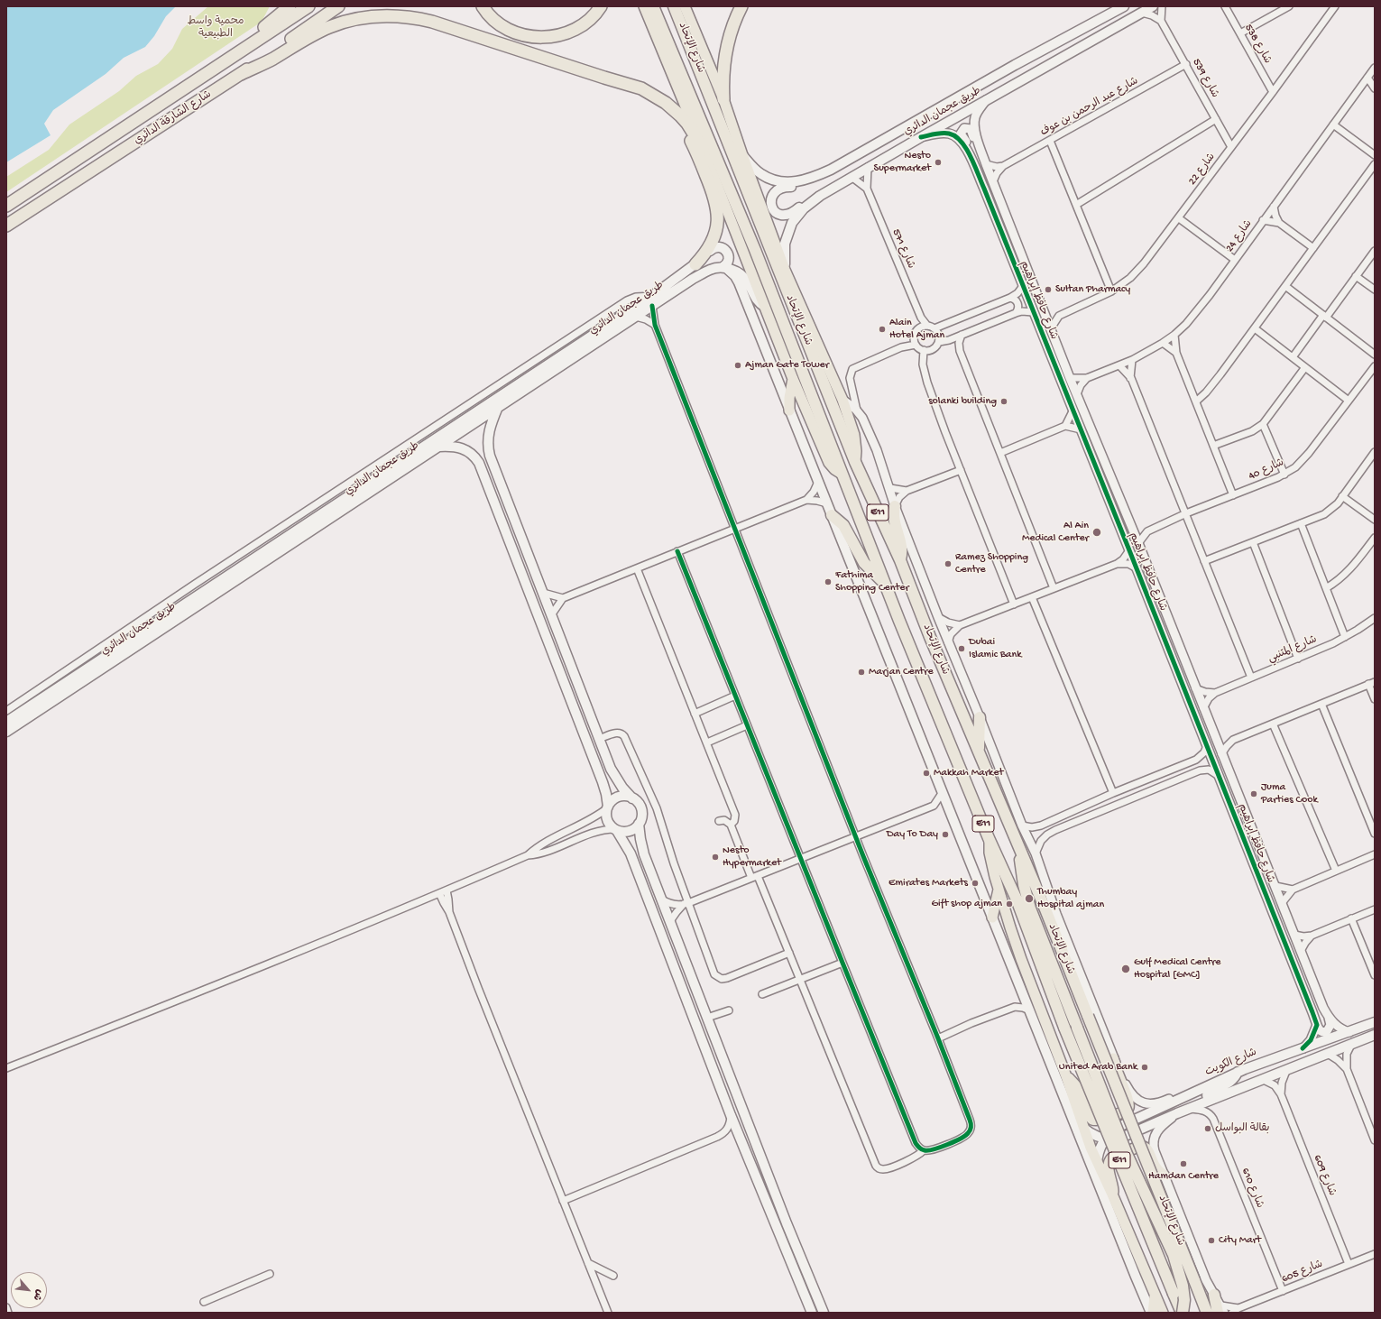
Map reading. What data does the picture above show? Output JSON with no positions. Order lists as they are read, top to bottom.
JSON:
{
  "streets": {
    "highway": ["شارع الإتحاد", "شارع الشارقة الدائري", "E11"],
    "main road": ["طريق عجمان الدائري", "شارع الكويت"],
    "street": [
      "شارع 538",
      "شارع 539",
      "شارع عبد الرحمن بن عوف",
      "شارع 22",
      "شارع 24",
      "شارع 571",
      "شارع حافظ إبراهيم",
      "شارع 40",
      "شارع المتنبي",
      "شارع 609",
      "شارع 610",
      "شارع 605"
    ]
  },
  "crossings": [
    ["شارع 538", "شارع 22"],
    ["شارع 539", "شارع عبد الرحمن بن عوف"],
    ["شارع 539", "شارع 22"],
    ["شارع عبد الرحمن بن عوف", "شارع حافظ إبراهيم"],
    ["طريق عجمان الدائري", "شارع 571"],
    ["طريق عجمان الدائري", "شارع حافظ إبراهيم"],
    ["شارع 24", "شارع حافظ إبراهيم"],
    ["شارع حافظ إبراهيم", "شارع 40"],
    ["شارع حافظ إبراهيم", "شارع المتنبي"],
    ["شارع حافظ إبراهيم", "شارع الكويت"],
    ["شارع 609", "شارع 605"],
    ["شارع 610", "شارع 605"]
  ],
  "parks": ["محمية واسط الطبيعية"],
  "places": [
    "Nesto Supermarket",
    "Sultan Pharmacy",
    "Alain Hotel Ajman",
    "Ajman Gate Tower",
    "solanki building",
    "Al Ain Medical Center",
    "Ramez Shopping Centre",
    "Fathima Shopping Center",
    "Dubai Islamic Bank",
    "Marjan Centre",
    "Makkah Market",
    "Juma Parties Cook",
    "Day To Day",
    "Nesto Hypermarket",
    "Emirates Markets",
    "Thumbay Hospital ajman",
    "Gift shop ajman",
    "Gulf Medical Centre Hospital [GMC]",
    "United Arab Bank",
    "بقالة البواسل",
    "Hamdan Centre",
    "City Mart"
  ],
  "north": "bottom right"
}
